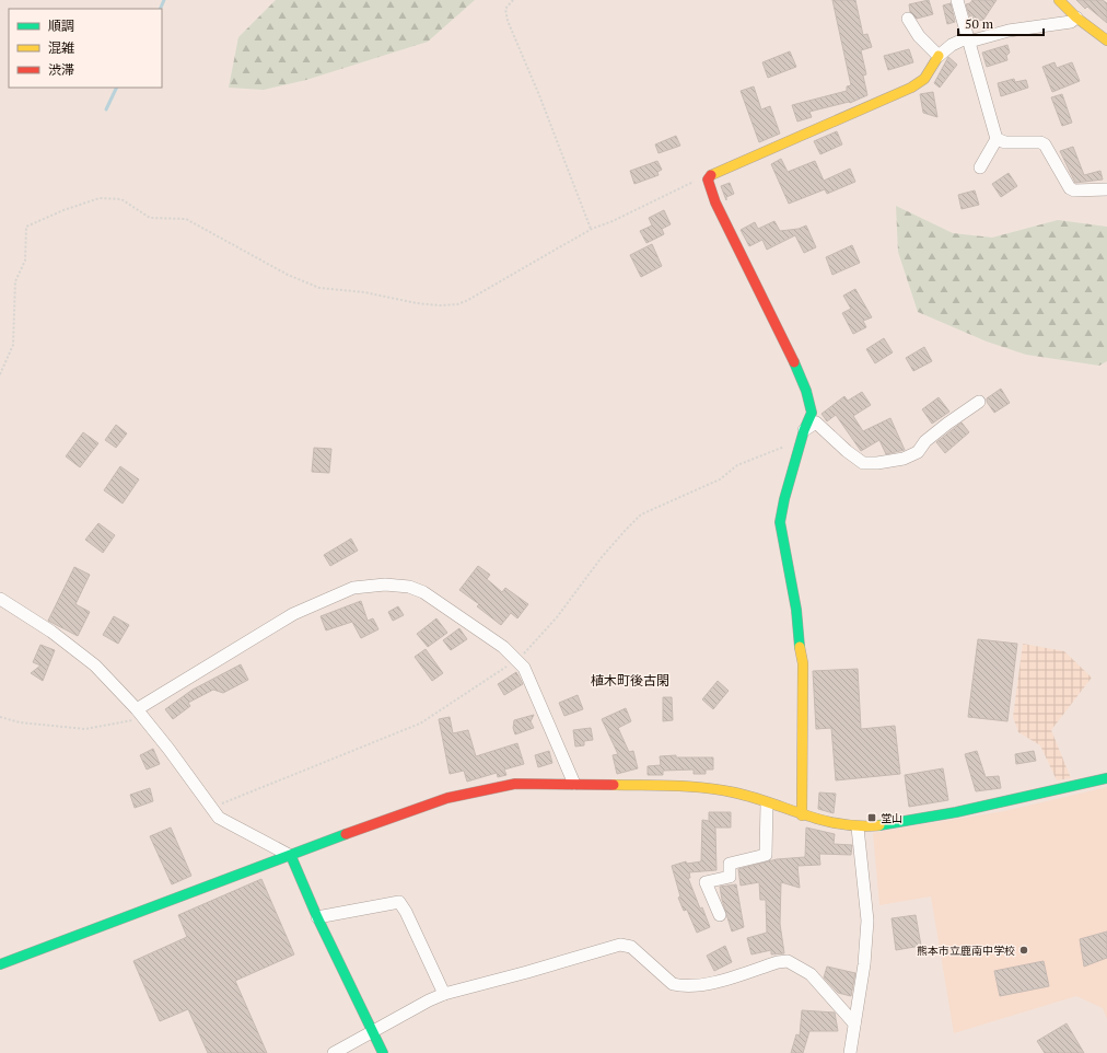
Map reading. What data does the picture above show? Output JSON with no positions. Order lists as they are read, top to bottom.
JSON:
{
  "districts": ["植木町後古閑"],
  "places": {
    "transit": ["堂山"],
    "other": ["熊本市立鹿南中学校"]
  },
  "legend": ["順調", "混雑", "渋滞"],
  "scale_bar": "50 m"
}
